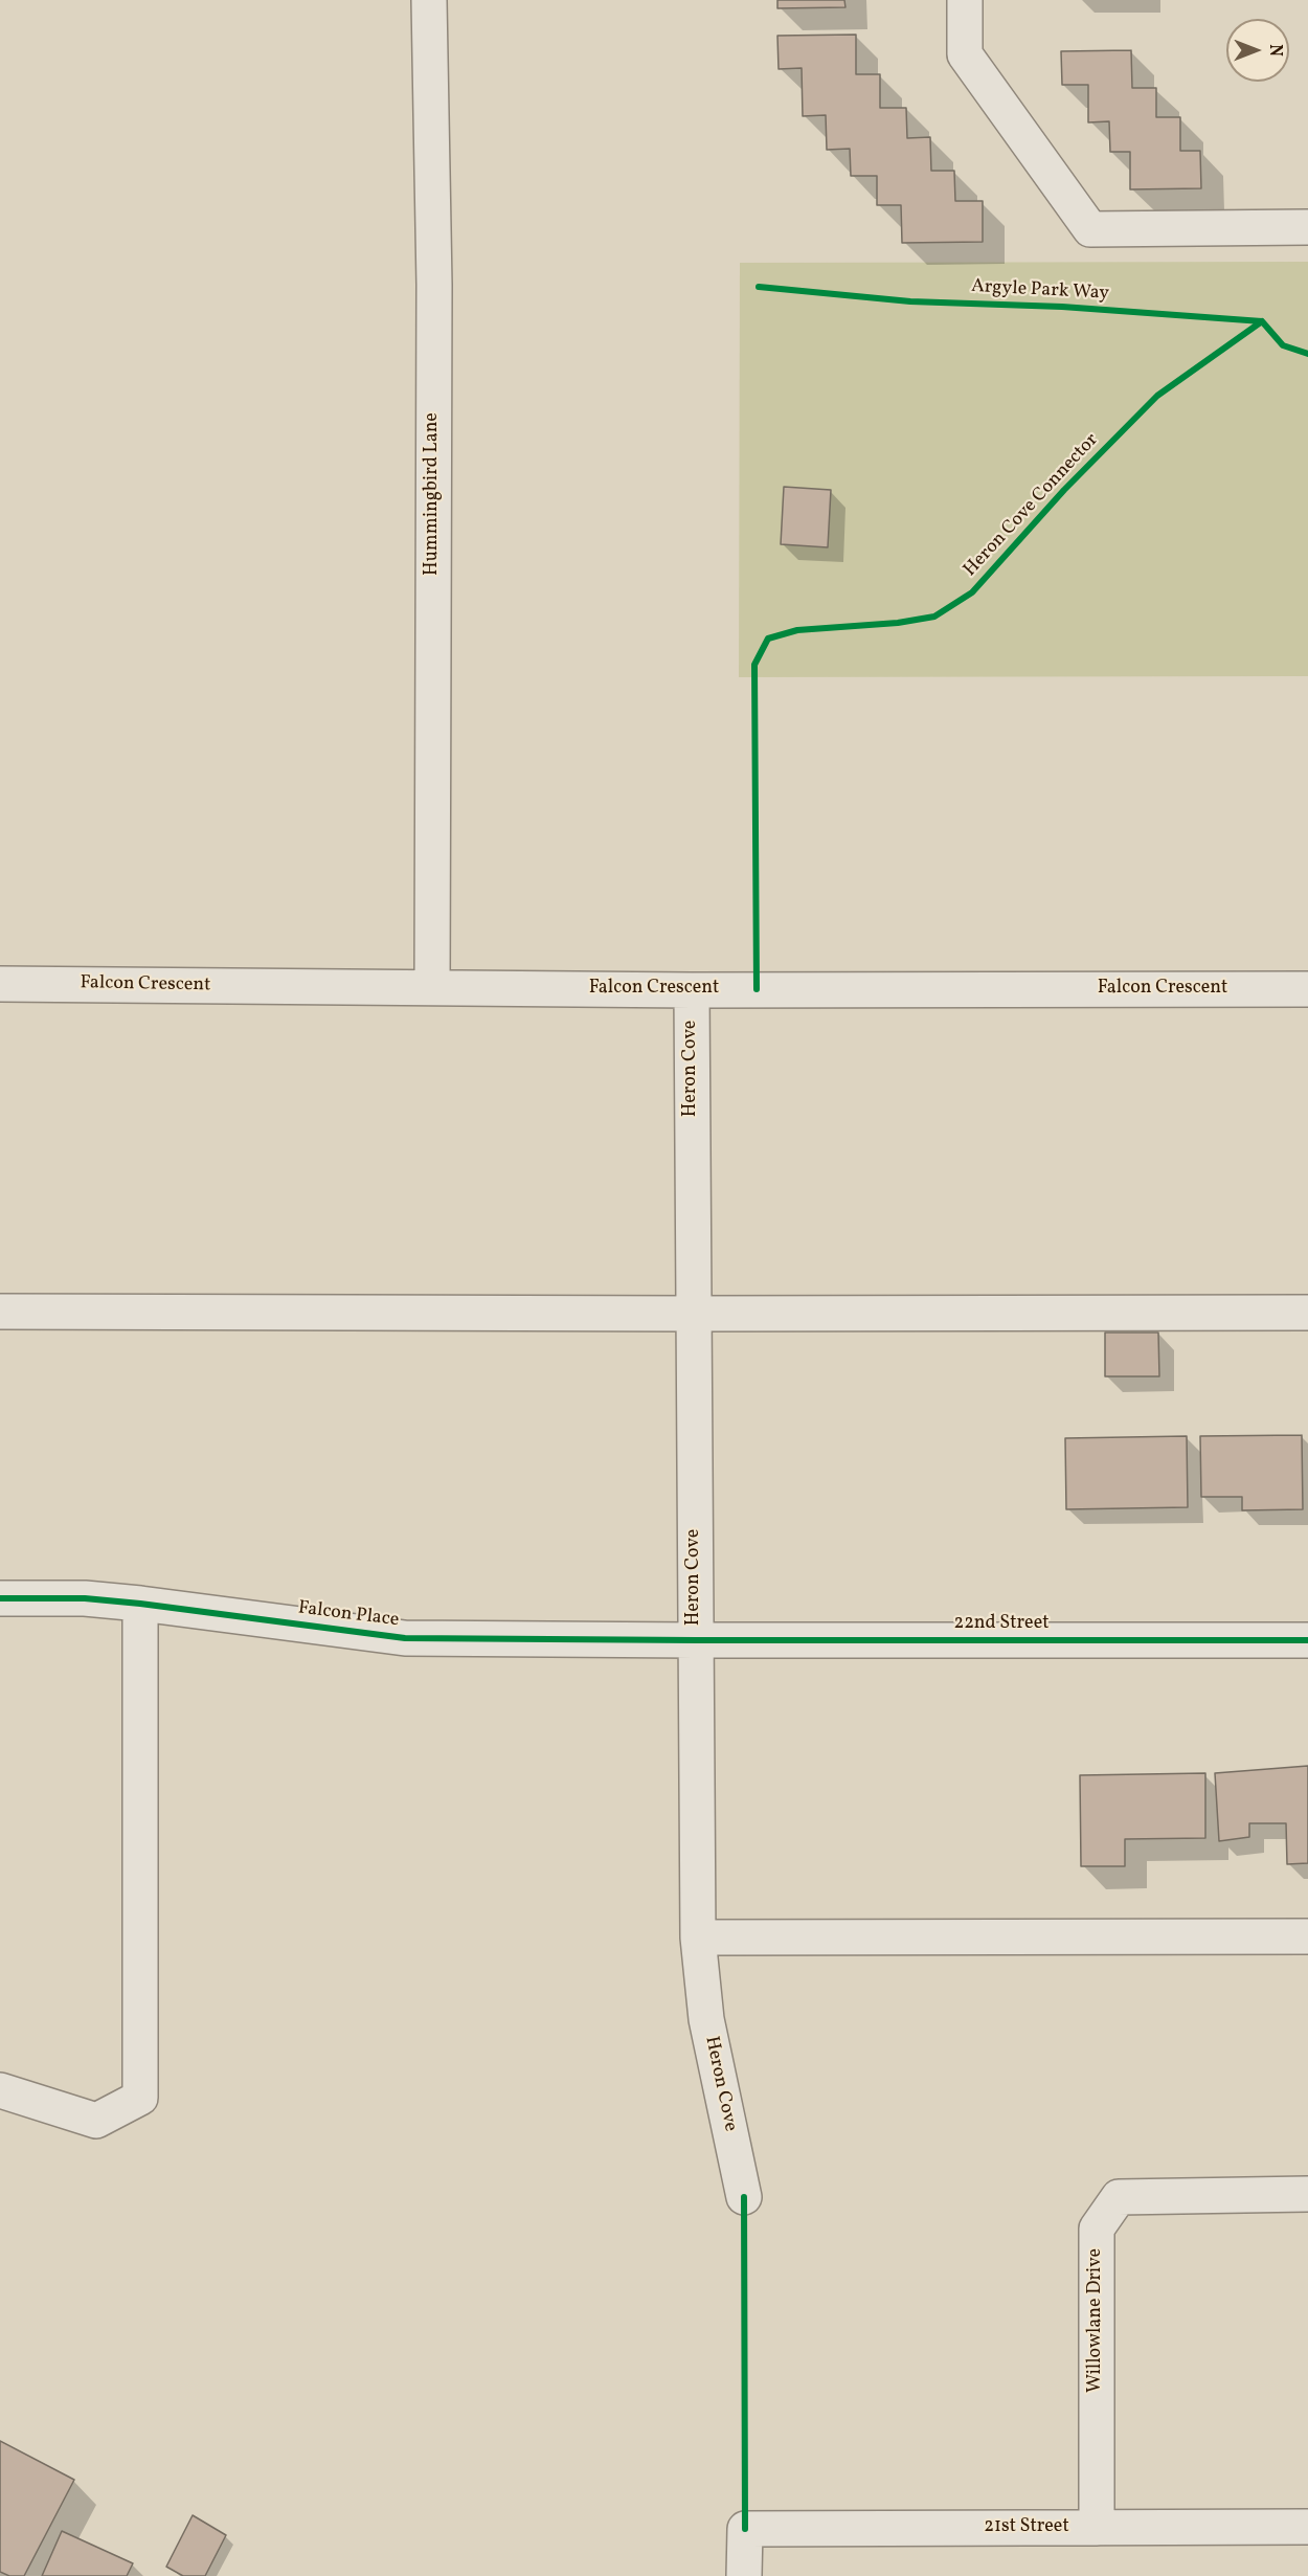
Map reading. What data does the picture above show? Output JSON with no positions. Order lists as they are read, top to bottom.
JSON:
{
  "streets": {
    "street": [
      "Hummingbird Lane",
      "Falcon Crescent",
      "Heron Cove",
      "Falcon Place",
      "22nd Street",
      "Willowlane Drive",
      "21st Street"
    ],
    "cycle path": ["Argyle Park Way", "Heron Cove Connector"]
  },
  "crossings": [
    ["Hummingbird Lane", "Falcon Crescent"],
    ["Falcon Crescent", "Heron Cove"],
    ["Heron Cove", "Falcon Place"],
    ["Heron Cove", "22nd Street"],
    ["Falcon Place", "22nd Street"],
    ["Willowlane Drive", "21st Street"]
  ],
  "north": "right"
}
